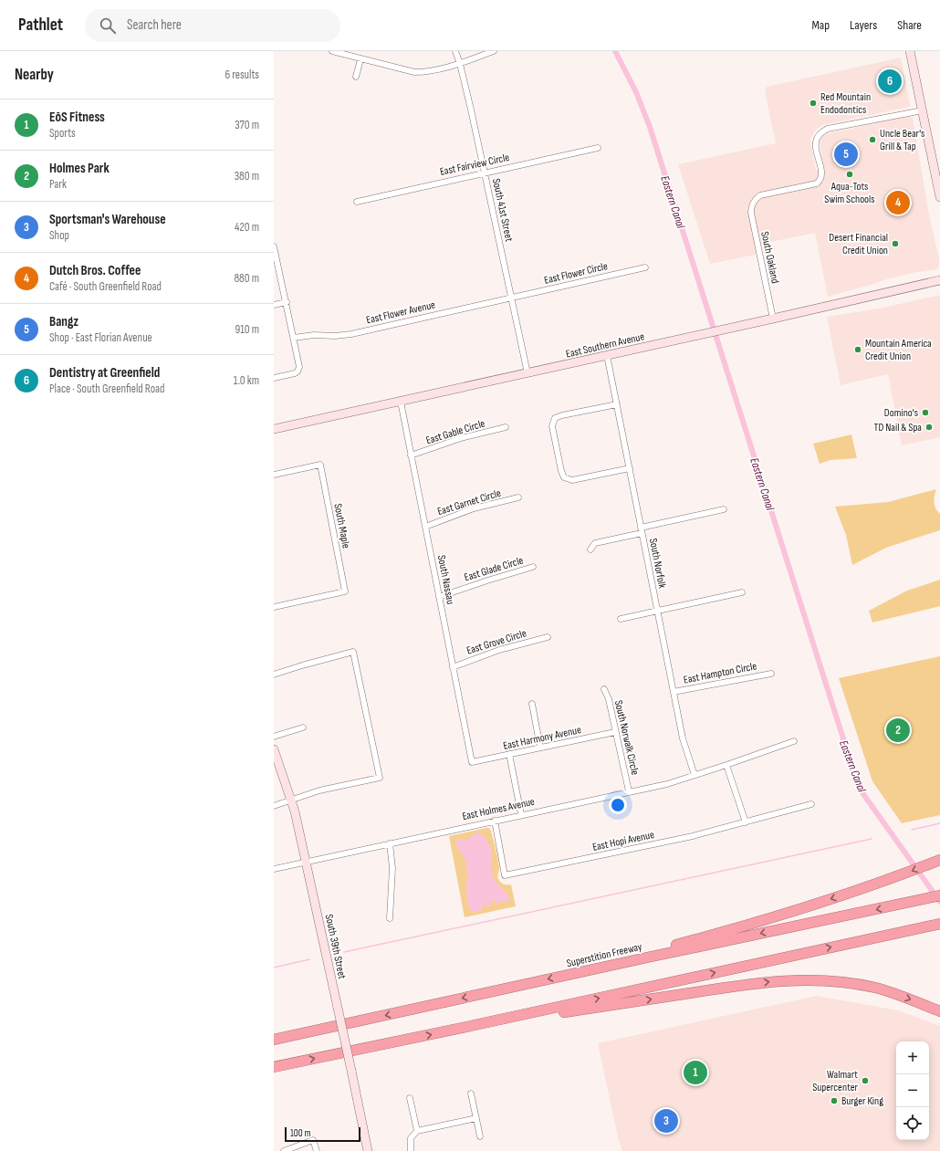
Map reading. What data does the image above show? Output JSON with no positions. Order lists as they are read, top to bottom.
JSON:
{
  "streets": {
    "highway": ["Superstition Freeway"],
    "main road": ["East Southern Avenue", "South 39th Street"],
    "street": [
      "East Fairview Circle",
      "South 41st Street",
      "South Oakland",
      "East Flower Circle",
      "East Flower Avenue",
      "East Gable Circle",
      "East Garnet Circle",
      "South Maple",
      "South Norfolk",
      "East Glade Circle",
      "South Nassau",
      "East Grove Circle",
      "East Hampton Circle",
      "East Harmony Avenue",
      "South Norwalk Circle",
      "East Holmes Avenue",
      "East Hopi Avenue"
    ]
  },
  "crossings": [
    ["East Fairview Circle", "South 41st Street"],
    ["South 41st Street", "East Flower Circle"],
    ["South 41st Street", "East Flower Avenue"],
    ["South 41st Street", "East Southern Avenue"],
    ["South Oakland", "East Southern Avenue"],
    ["East Flower Circle", "East Flower Avenue"],
    ["East Southern Avenue", "South Norfolk"],
    ["East Southern Avenue", "South Nassau"],
    ["East Gable Circle", "South Nassau"],
    ["East Garnet Circle", "South Nassau"],
    ["South Norfolk", "East Hampton Circle"],
    ["South Norfolk", "East Holmes Avenue"],
    ["East Glade Circle", "South Nassau"],
    ["South Nassau", "East Grove Circle"],
    ["South Nassau", "East Harmony Avenue"],
    ["East Harmony Avenue", "South Norwalk Circle"],
    ["South Norwalk Circle", "East Holmes Avenue"],
    ["East Holmes Avenue", "East Hopi Avenue"],
    ["East Holmes Avenue", "South 39th Street"]
  ],
  "water": ["Eastern Canal"],
  "places": [
    "Red Mountain Endodontics",
    "Uncle Bear's Grill & Tap",
    "Aqua-Tots Swim Schools",
    "Desert Financial Credit Union",
    "Mountain America Credit Union",
    "Domino's",
    "TD Nail & Spa",
    "Walmart Supercenter",
    "Burger King"
  ],
  "scale_bar": "100 m",
  "page": {
    "header": "Pathlet",
    "search": "Search here",
    "nav": ["Map", "Layers", "Share"],
    "heading": ["Nearby", "6 results"],
    "pins": [
      "6",
      "5",
      "4",
      "2",
      "1",
      "3"
    ],
    "list": [
      {
        "mark": "1",
        "name": "EōS Fitness",
        "note": "Sports",
        "value": "370 m"
      },
      {
        "mark": "2",
        "name": "Holmes Park",
        "note": "Park",
        "value": "380 m"
      },
      {
        "mark": "3",
        "name": "Sportsman's Warehouse",
        "note": "Shop",
        "value": "420 m"
      },
      {
        "mark": "4",
        "name": "Dutch Bros. Coffee",
        "note": "Café · South Greenfield Road",
        "value": "880 m"
      },
      {
        "mark": "5",
        "name": "Bangz",
        "note": "Shop · East Florian Avenue",
        "value": "910 m"
      },
      {
        "mark": "6",
        "name": "Dentistry at Greenfield",
        "note": "Place · South Greenfield Road",
        "value": "1.0 km"
      }
    ],
    "map_buttons": ["+", "−"],
    "scale": "100 m"
  }
}
